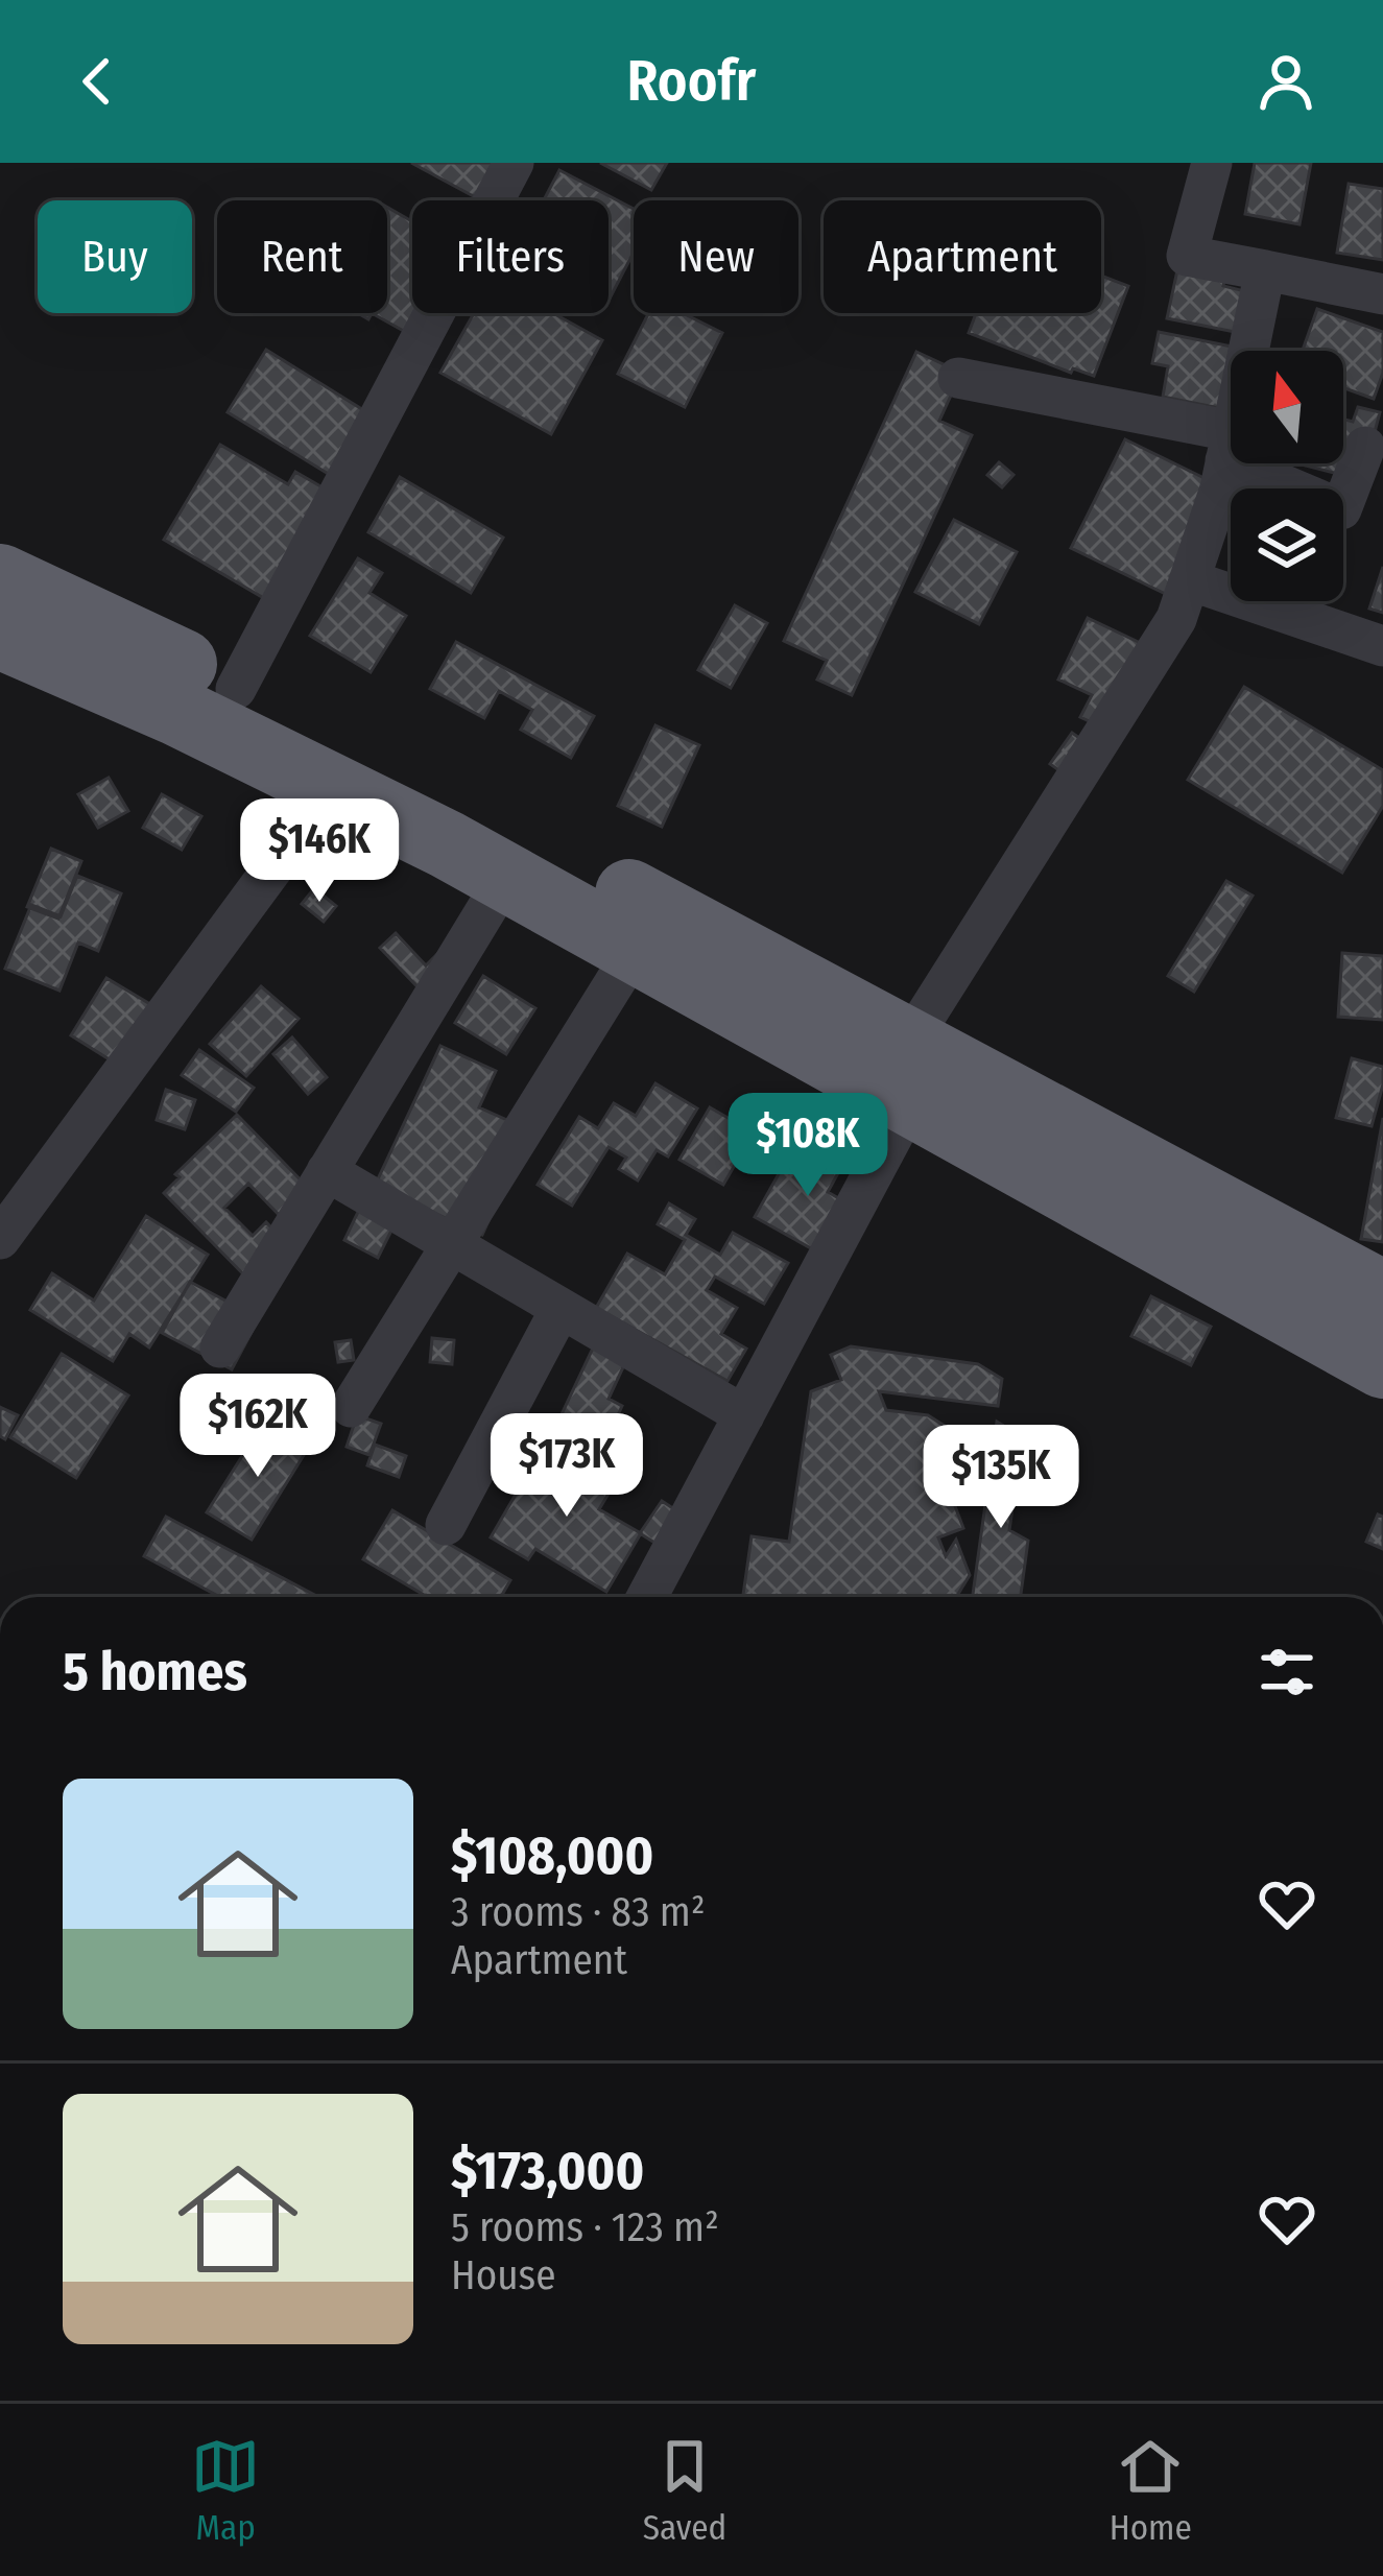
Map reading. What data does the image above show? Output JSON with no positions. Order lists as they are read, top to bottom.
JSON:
{
  "north": "top",
  "page": {
    "header": "Roofr",
    "chip": [
      "Buy",
      "Rent",
      "Filters",
      "New",
      "Apartment"
    ],
    "price": [
      "$146K",
      "$108K",
      "$162K",
      "$173K",
      "$135K"
    ],
    "heading": "5 homes",
    "list": [
      {
        "name": "$108,000",
        "note": "3 rooms · 83 m² · Apartment"
      },
      {
        "name": "$173,000",
        "note": "5 rooms · 123 m² · House"
      }
    ],
    "tabs": ["Map", "Saved", "Home"]
  }
}
